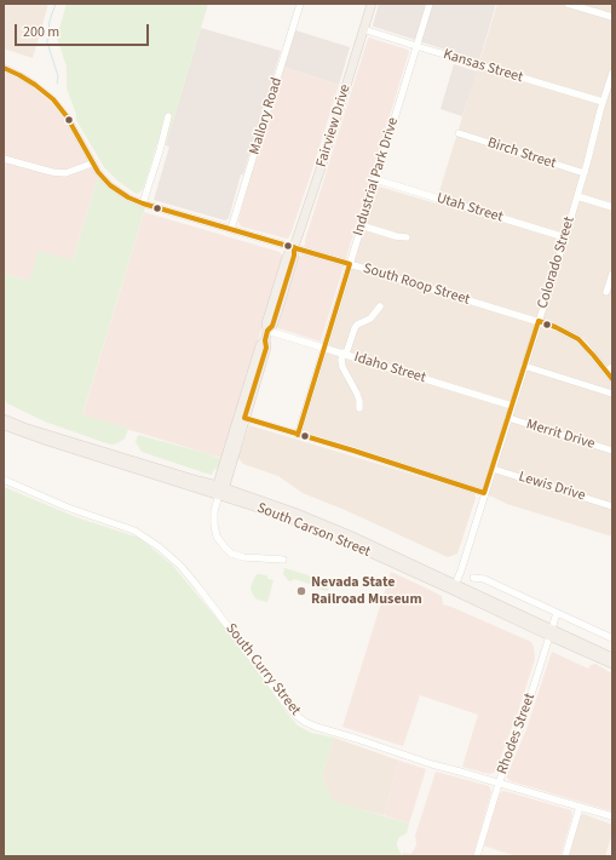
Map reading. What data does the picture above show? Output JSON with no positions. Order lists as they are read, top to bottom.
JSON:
{
  "streets": {
    "main road": ["Fairview Drive", "South Carson Street"],
    "street": [
      "Kansas Street",
      "Mallory Road",
      "Birch Street",
      "Industrial Park Drive",
      "Utah Street",
      "Colorado Street",
      "South Roop Street",
      "Idaho Street",
      "Merrit Drive",
      "Lewis Drive",
      "South Curry Street",
      "Rhodes Street"
    ]
  },
  "crossings": [
    ["Kansas Street", "Fairview Drive"],
    ["Kansas Street", "Industrial Park Drive"],
    ["Kansas Street", "Colorado Street"],
    ["Mallory Road", "South Roop Street"],
    ["Fairview Drive", "South Roop Street"],
    ["Fairview Drive", "Idaho Street"],
    ["Fairview Drive", "South Carson Street"],
    ["Birch Street", "Colorado Street"],
    ["Industrial Park Drive", "Utah Street"],
    ["Industrial Park Drive", "South Roop Street"],
    ["Industrial Park Drive", "Idaho Street"],
    ["Utah Street", "Colorado Street"],
    ["Colorado Street", "South Roop Street"],
    ["Colorado Street", "Idaho Street"],
    ["Colorado Street", "Merrit Drive"],
    ["Colorado Street", "Lewis Drive"],
    ["Colorado Street", "South Carson Street"],
    ["South Carson Street", "Rhodes Street"],
    ["South Curry Street", "Rhodes Street"]
  ],
  "places": ["Nevada State Railroad Museum"],
  "scale_bar": "200 m"
}
